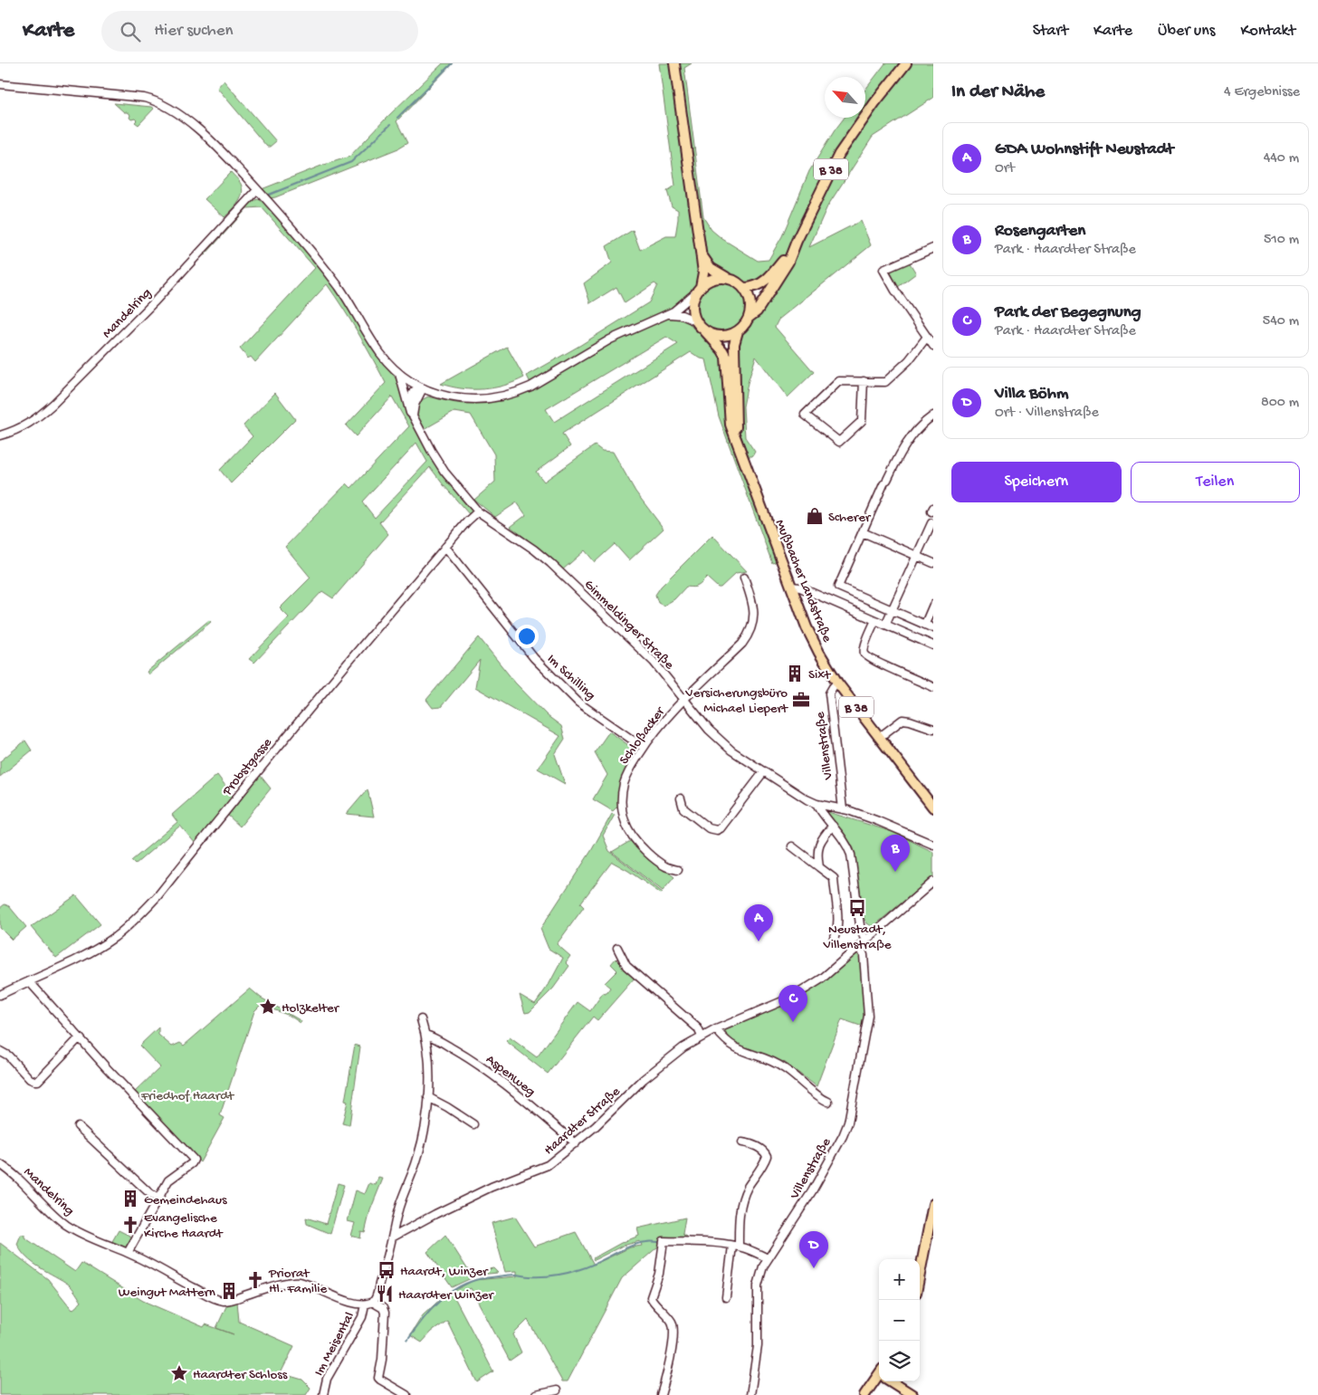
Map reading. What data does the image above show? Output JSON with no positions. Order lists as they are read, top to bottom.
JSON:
{
  "streets": {
    "main road": ["B 38", "Mußbacher Landstraße"],
    "street": [
      "Mandelring",
      "Gimmeldinger Straße",
      "Im Schilling",
      "Schloßacker",
      "Villenstraße",
      "Probstgasse",
      "Aspenweg",
      "Haardter Straße",
      "Im Meisental"
    ]
  },
  "crossings": [
    ["B 38", "Mußbacher Landstraße"],
    ["Mandelring", "Im Meisental"],
    ["Mußbacher Landstraße", "Villenstraße"],
    ["Gimmeldinger Straße", "Schloßacker"],
    ["Gimmeldinger Straße", "Villenstraße"],
    ["Gimmeldinger Straße", "Probstgasse"],
    ["Im Schilling", "Schloßacker"],
    ["Im Schilling", "Probstgasse"],
    ["Villenstraße", "Haardter Straße"],
    ["Aspenweg", "Haardter Straße"]
  ],
  "parks": ["Friedhof Haardt"],
  "places": {
    "shop": ["Scherer"],
    "building": ["Sixt", "Gemeindehaus", "Weingut Mattern"],
    "office": ["Versicherungsbüro Michael Liepert"],
    "bus stop": ["Neustadt, Villenstraße", "Haardt, Winzer"],
    "place": ["Holzkelter", "Haardter Schloss"],
    "church": ["Evangelische Kirche Haardt", "Priorat Hl. Familie"],
    "restaurant": ["Haardter Winzer"]
  },
  "north": "top left",
  "page": {
    "header": "Karte",
    "search": "Hier suchen",
    "nav": [
      "Start",
      "Karte",
      "Über uns",
      "Kontakt"
    ],
    "heading": ["In der Nähe", "4 Ergebnisse"],
    "list": [
      {
        "mark": "A",
        "name": "GDA Wohnstift Neustadt",
        "note": "Ort",
        "value": "440 m"
      },
      {
        "mark": "B",
        "name": "Rosengarten",
        "note": "Park · Haardter Straße",
        "value": "510 m"
      },
      {
        "mark": "C",
        "name": "Park der Begegnung",
        "note": "Park · Haardter Straße",
        "value": "540 m"
      },
      {
        "mark": "D",
        "name": "Villa Böhm",
        "note": "Ort · Villenstraße",
        "value": "800 m"
      }
    ],
    "buttons": ["Speichern", "Teilen"],
    "pins": [
      "B",
      "A",
      "C",
      "D"
    ],
    "map_buttons": ["+", "−"]
  }
}
